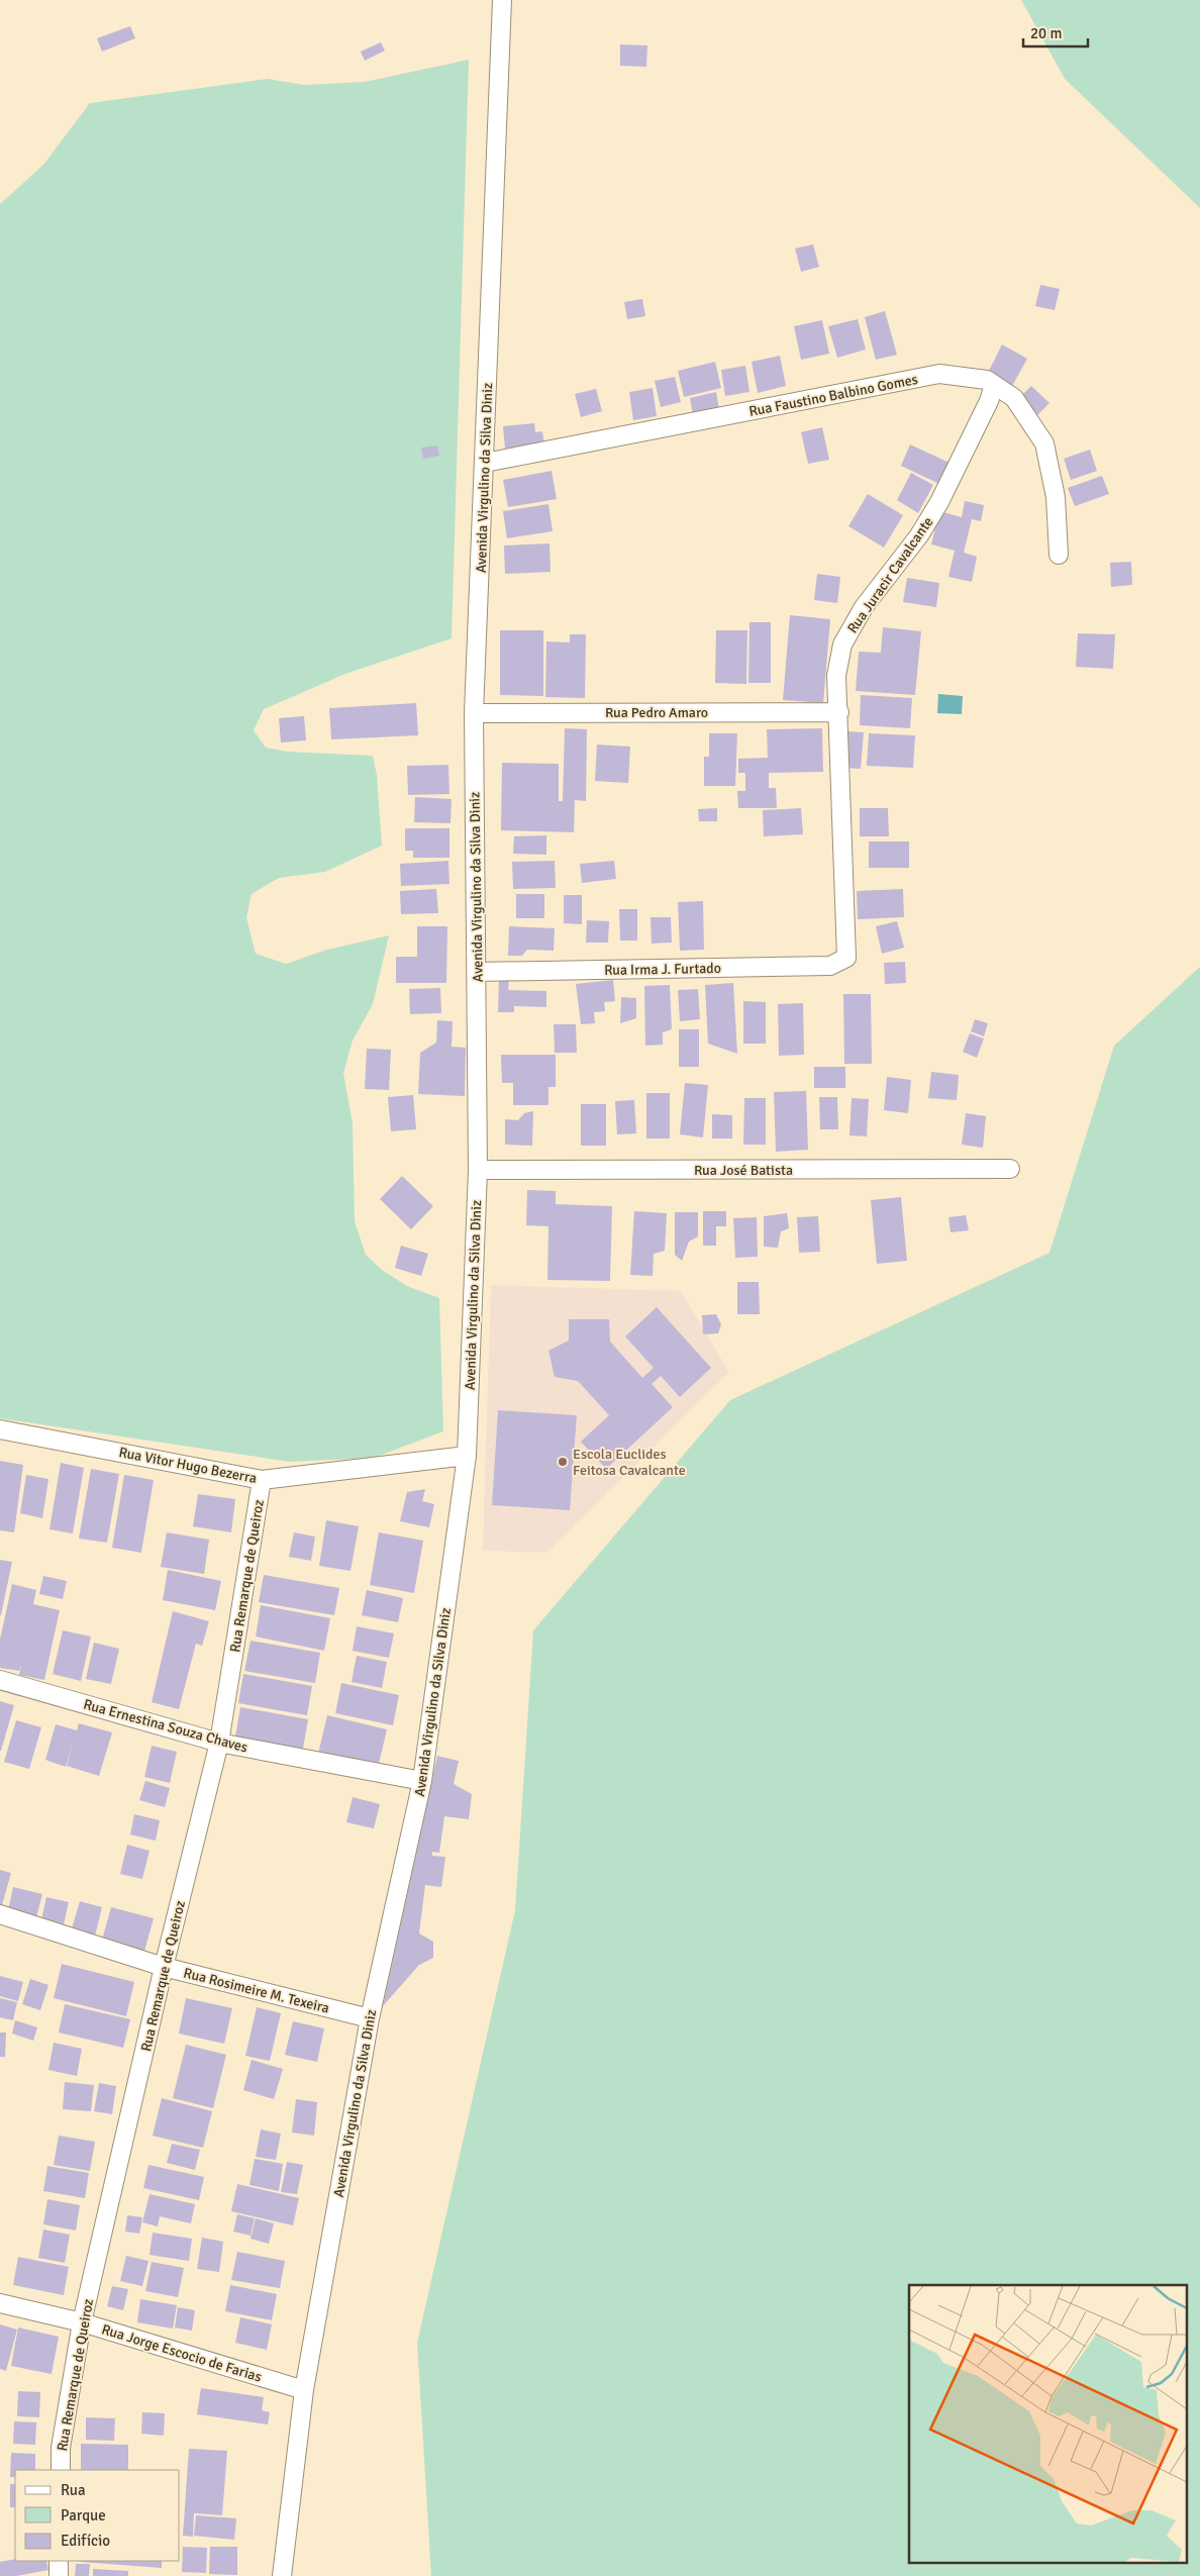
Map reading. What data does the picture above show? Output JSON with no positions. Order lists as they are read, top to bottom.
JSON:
{
  "streets": {
    "street": [
      "Rua Faustino Balbino Gomes",
      "Avenida Virgulino da Silva Diniz",
      "Rua Juracir Cavalcante",
      "Rua Pedro Amaro",
      "Rua Irma J. Furtado",
      "Rua José Batista",
      "Rua Vitor Hugo Bezerra",
      "Rua Remarque de Queiroz",
      "Rua Ernestina Souza Chaves",
      "Rua Rosimeire M. Texeira",
      "Rua Jorge Escocio de Farias"
    ]
  },
  "crossings": [
    ["Rua Faustino Balbino Gomes", "Avenida Virgulino da Silva Diniz"],
    ["Rua Faustino Balbino Gomes", "Rua Juracir Cavalcante"],
    ["Avenida Virgulino da Silva Diniz", "Rua Pedro Amaro"],
    ["Avenida Virgulino da Silva Diniz", "Rua Irma J. Furtado"],
    ["Avenida Virgulino da Silva Diniz", "Rua José Batista"],
    ["Avenida Virgulino da Silva Diniz", "Rua Vitor Hugo Bezerra"],
    ["Avenida Virgulino da Silva Diniz", "Rua Ernestina Souza Chaves"],
    ["Avenida Virgulino da Silva Diniz", "Rua Rosimeire M. Texeira"],
    ["Avenida Virgulino da Silva Diniz", "Rua Jorge Escocio de Farias"],
    ["Rua Juracir Cavalcante", "Rua Pedro Amaro"],
    ["Rua Juracir Cavalcante", "Rua Irma J. Furtado"],
    ["Rua Vitor Hugo Bezerra", "Rua Remarque de Queiroz"],
    ["Rua Remarque de Queiroz", "Rua Ernestina Souza Chaves"],
    ["Rua Remarque de Queiroz", "Rua Rosimeire M. Texeira"],
    ["Rua Remarque de Queiroz", "Rua Jorge Escocio de Farias"]
  ],
  "places": ["Escola Euclides Feitosa Cavalcante"],
  "legend": ["Rua", "Parque", "Edifício"],
  "scale_bar": "20 m"
}
